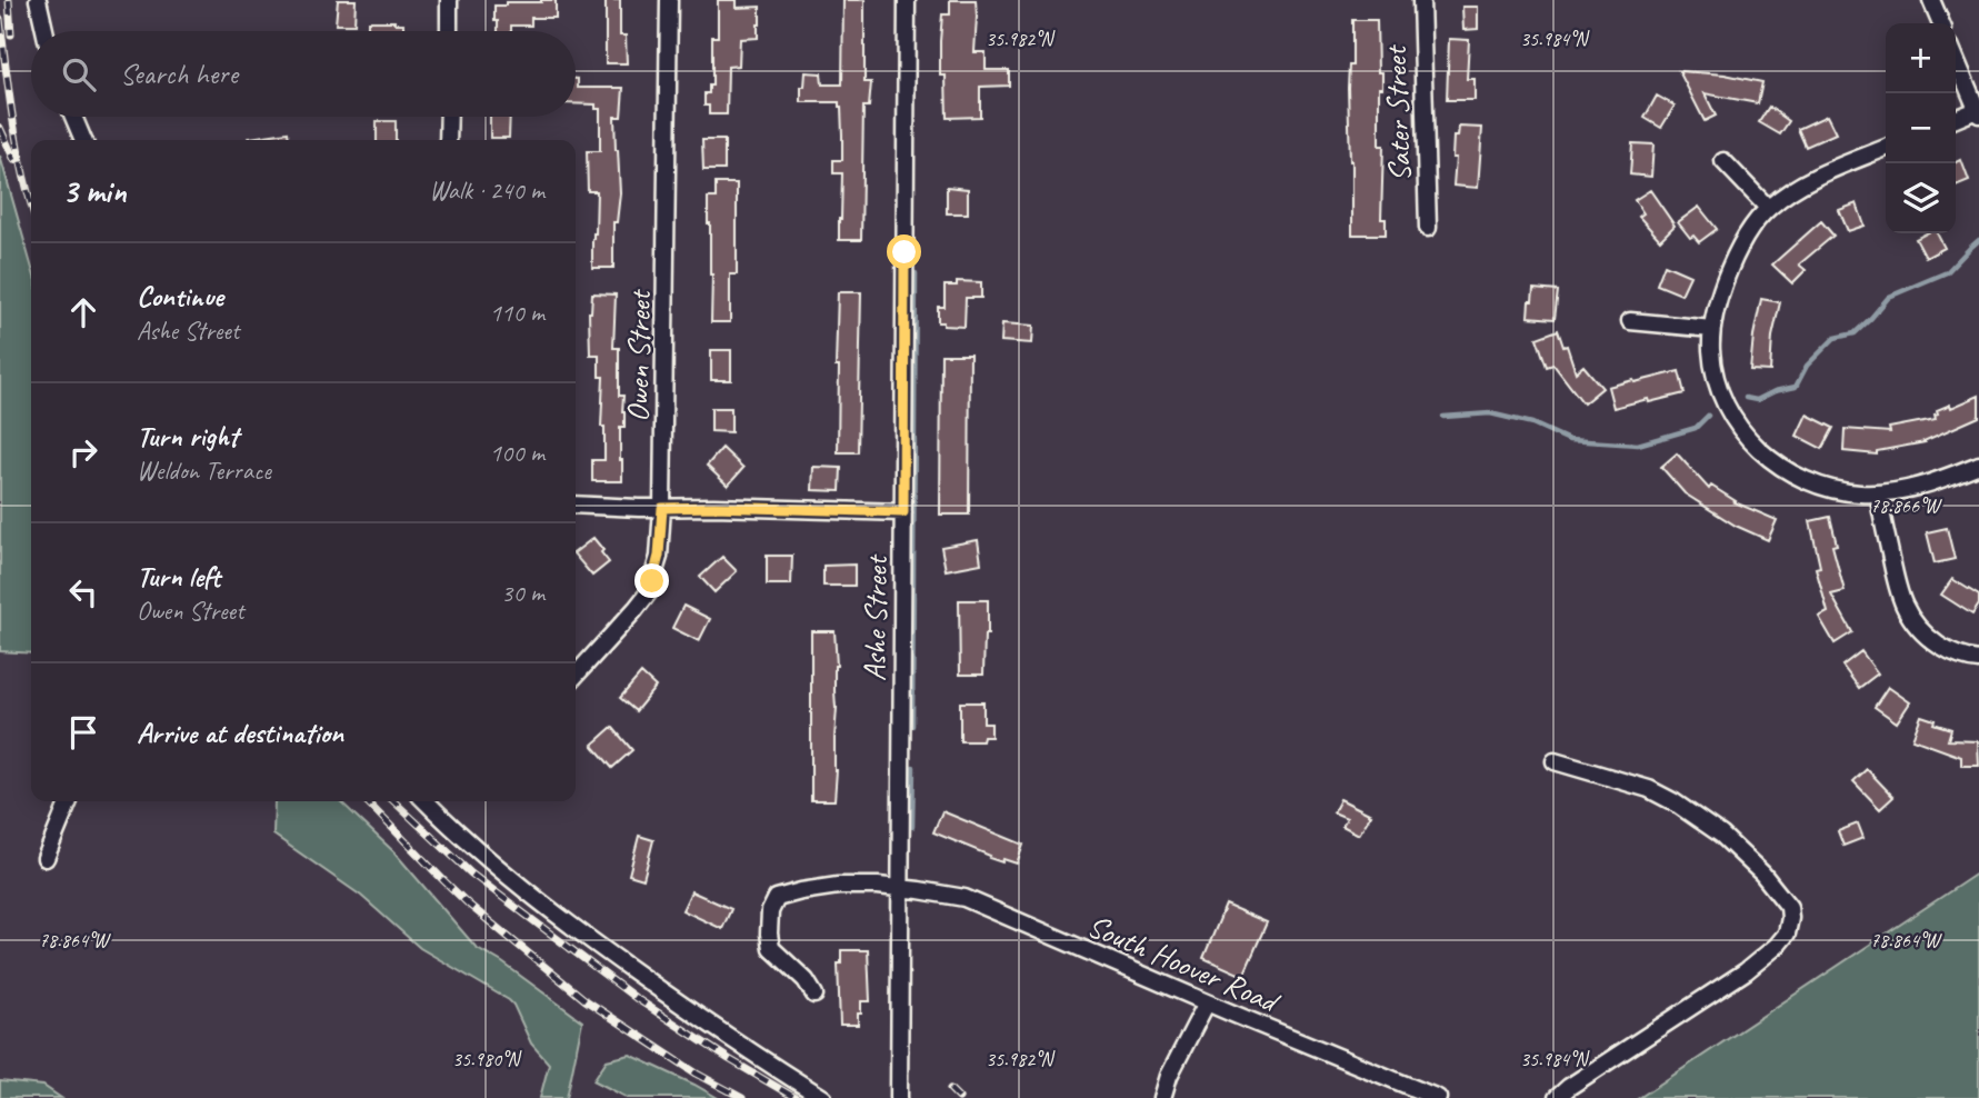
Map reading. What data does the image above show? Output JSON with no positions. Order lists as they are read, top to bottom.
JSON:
{
  "streets": {
    "street": [
      "Sater Street",
      "Owen Street",
      "Ashe Street",
      "South Hoover Road"
    ]
  },
  "crossings": [
    ["Ashe Street", "South Hoover Road"]
  ],
  "page": {
    "map_buttons": ["+", "−"],
    "search": "Search here",
    "heading": ["3 min", "Walk · 240 m"],
    "list": [
      ["Continue", "Ashe Street", "110 m"],
      ["Turn right", "Weldon Terrace", "100 m"],
      ["Turn left", "Owen Street", "30 m"],
      "Arrive at destination"
    ]
  },
  "coordinates": [
    "35.982°N",
    "35.984°N",
    "78.866°W",
    "78.864°W",
    "35.980°N"
  ]
}
